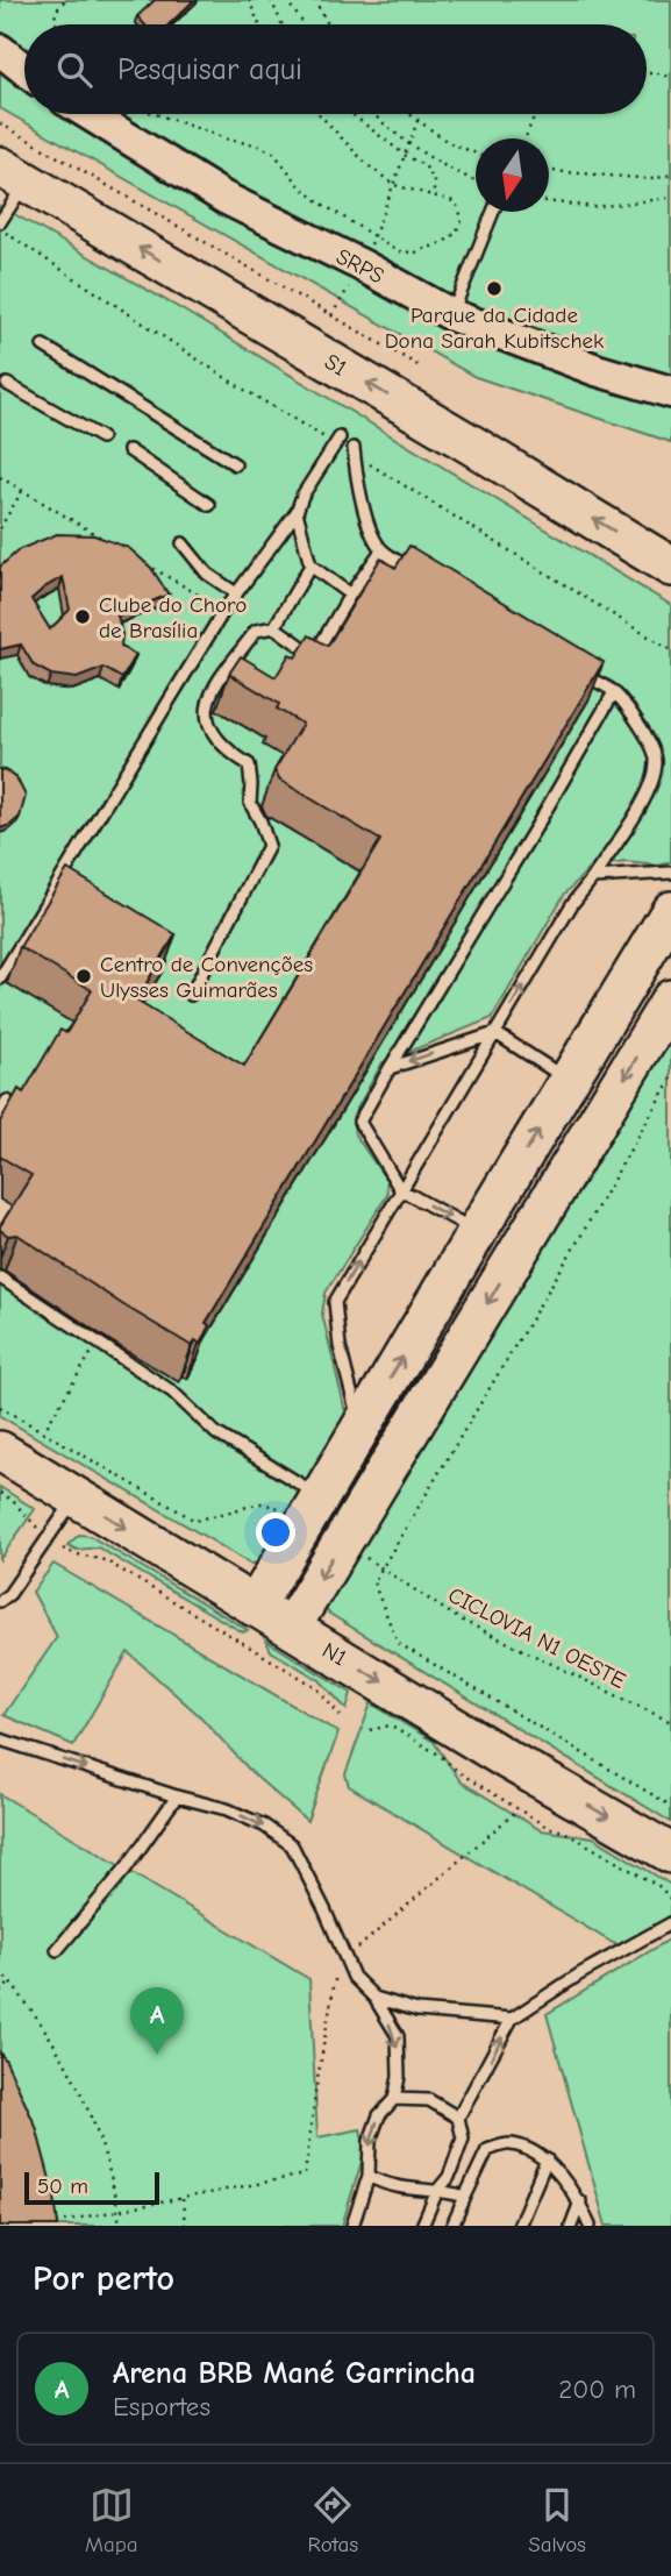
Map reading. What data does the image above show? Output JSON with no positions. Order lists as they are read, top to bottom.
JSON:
{
  "streets": {
    "highway": ["S1", "N1"],
    "main road": ["SRPS"],
    "path": ["CICLOVIA N1 OESTE"]
  },
  "one_way": ["S1", "N1"],
  "places": ["Parque da Cidade Dona Sarah Kubitschek", "Clube do Choro de Brasília", "Centro de Convenções Ulysses Guimarães"],
  "scale_bar": "50 m",
  "north": "bottom",
  "page": {
    "search": "Pesquisar aqui",
    "pins": "A",
    "scale": "50 m",
    "heading": "Por perto",
    "list": [
      {
        "mark": "A",
        "name": "Arena BRB Mané Garrincha",
        "note": "Esportes",
        "value": "200 m"
      }
    ],
    "nav": ["Mapa", "Rotas", "Salvos"]
  }
}
